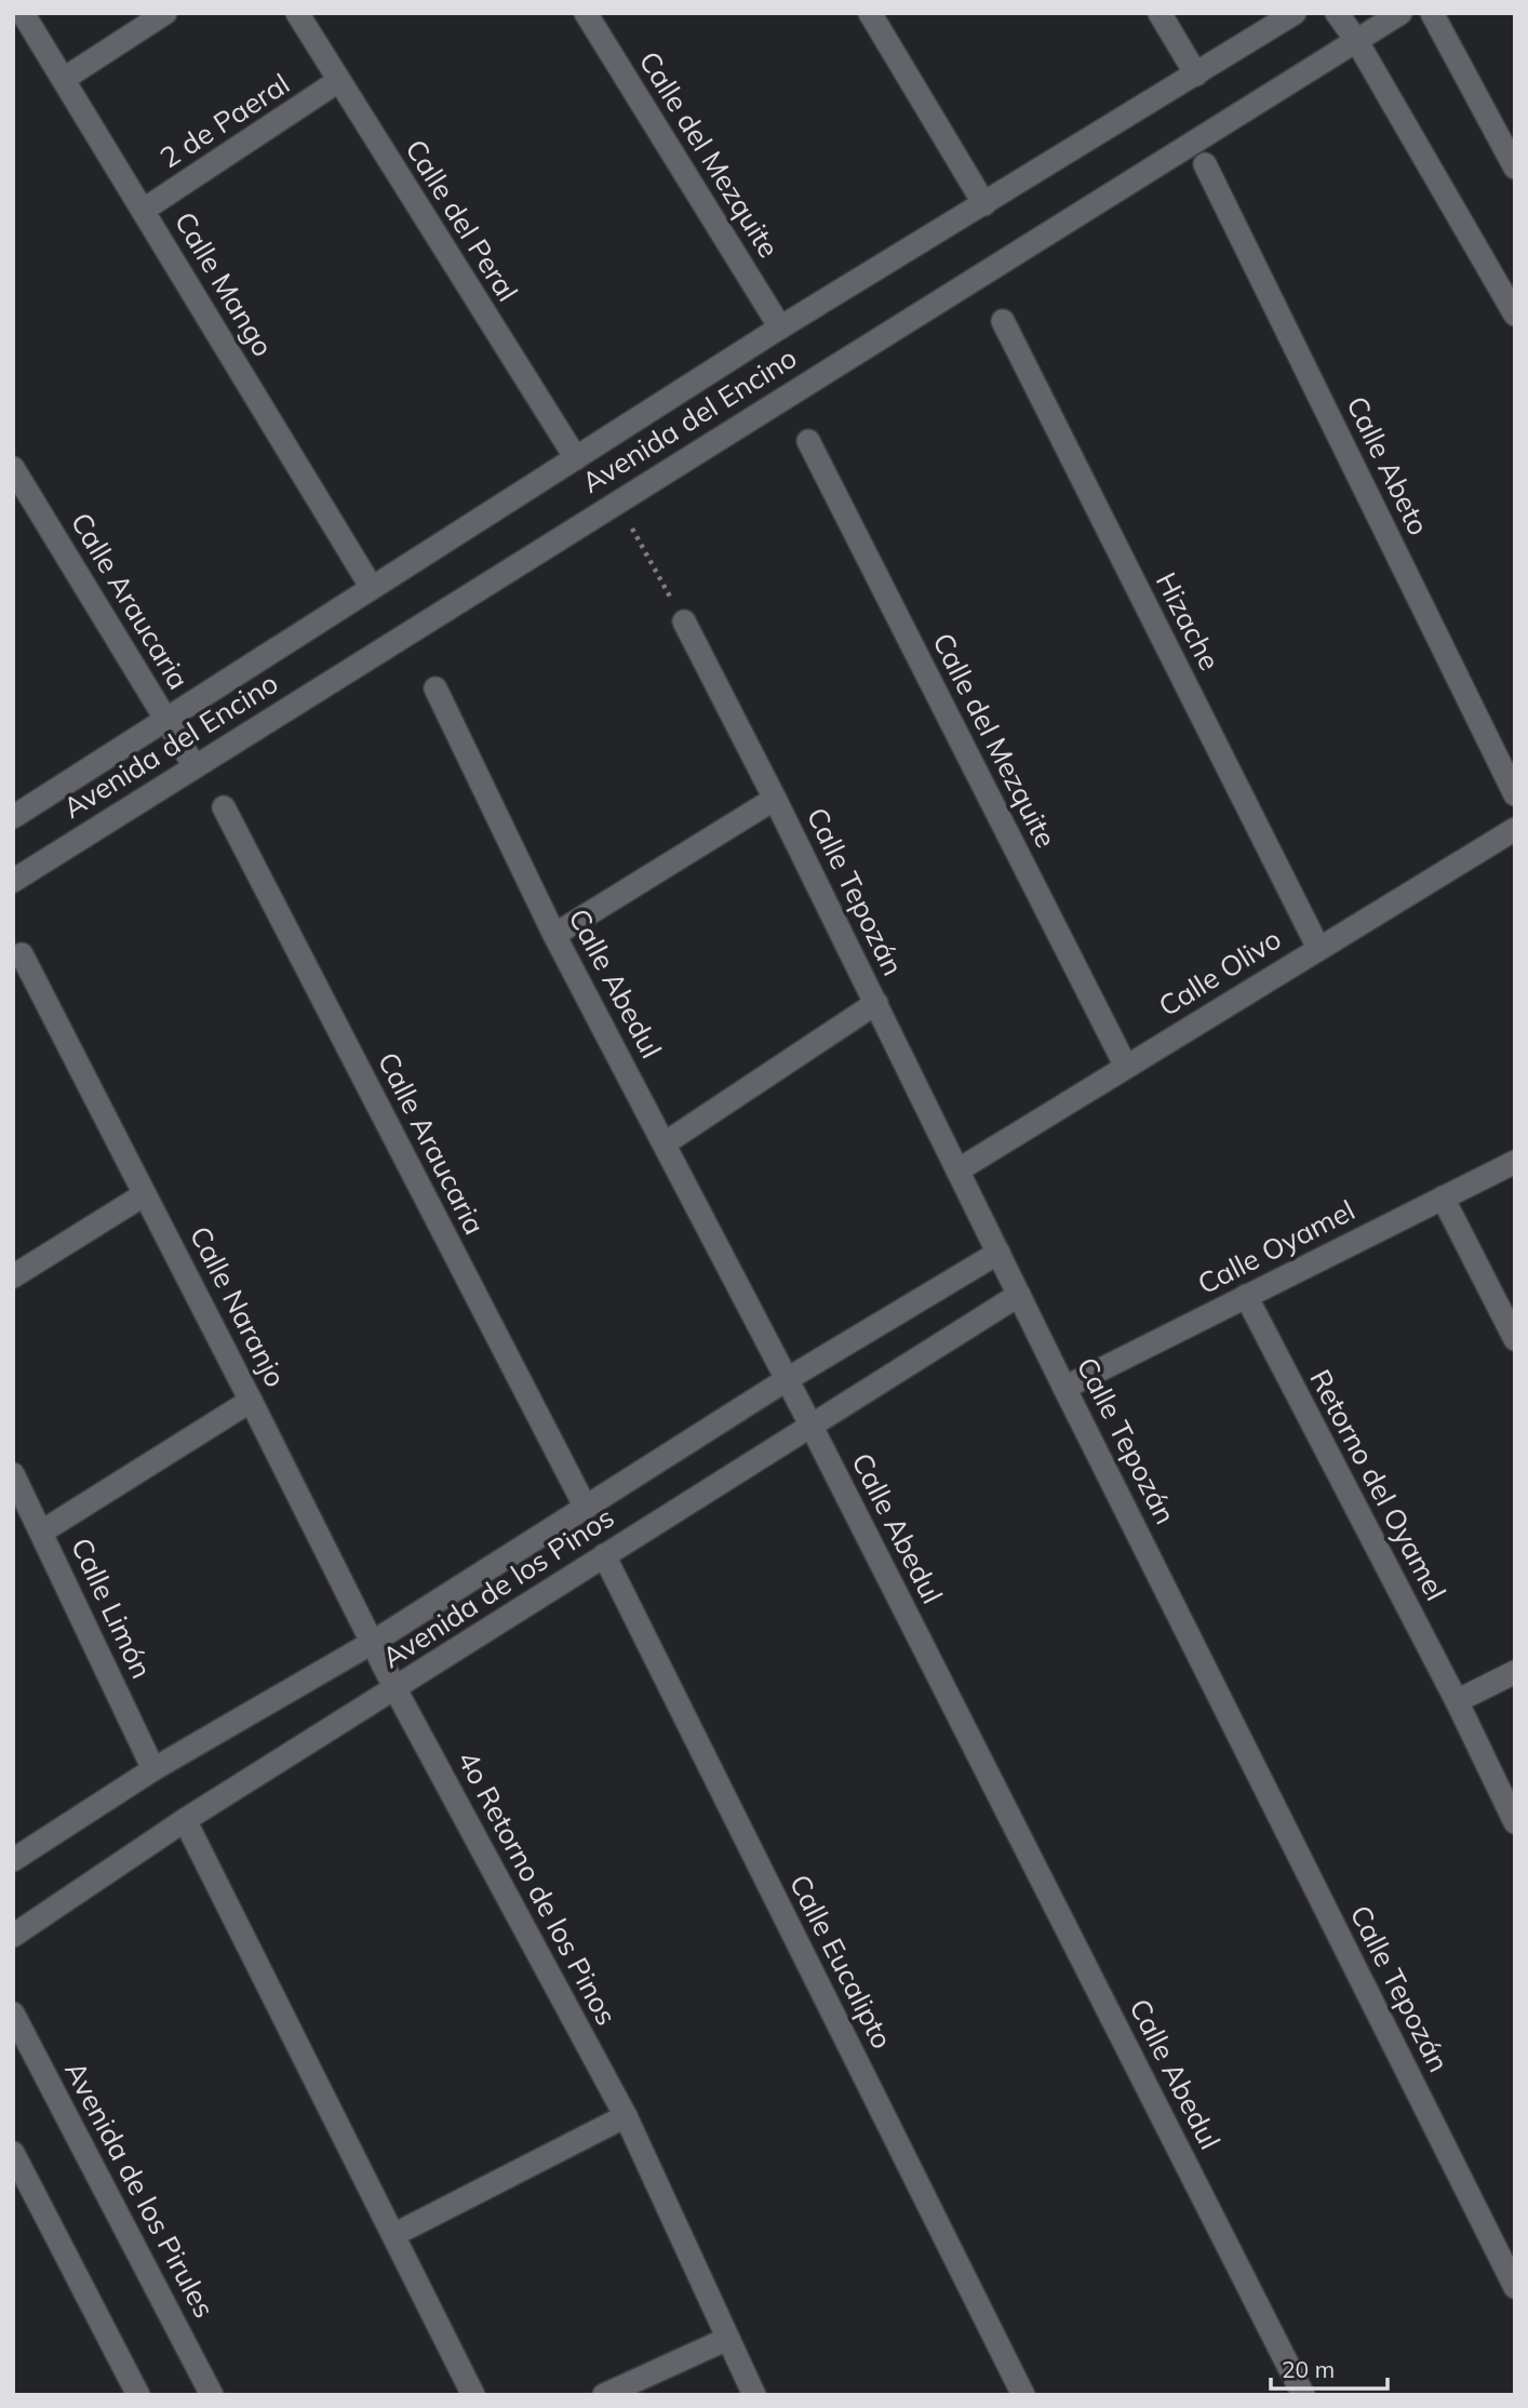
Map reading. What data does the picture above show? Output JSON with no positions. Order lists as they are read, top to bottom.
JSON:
{
  "streets": {
    "street": [
      "2 de Paeral",
      "Calle del Mezquite",
      "Calle del Peral",
      "Calle Mango",
      "Avenida del Encino",
      "Calle Abeto",
      "Calle Araucaria",
      "Hizache",
      "Calle Tepozán",
      "Calle Olivo",
      "Calle Abedul",
      "Calle Oyamel",
      "Calle Naranjo",
      "Retorno del Oyamel",
      "Avenida de los Pinos",
      "Calle Limón",
      "4o Retorno de los Pinos",
      "Calle Eucalipto",
      "Avenida de los Pirules"
    ]
  },
  "crossings": [
    ["2 de Paeral", "Calle del Peral"],
    ["2 de Paeral", "Calle Mango"],
    ["Calle del Mezquite", "Avenida del Encino"],
    ["Calle del Mezquite", "Calle Olivo"],
    ["Calle del Peral", "Avenida del Encino"],
    ["Calle Mango", "Avenida del Encino"],
    ["Avenida del Encino", "Calle Araucaria"],
    ["Calle Araucaria", "Avenida de los Pinos"],
    ["Hizache", "Calle Olivo"],
    ["Calle Tepozán", "Calle Olivo"],
    ["Calle Tepozán", "Calle Oyamel"],
    ["Calle Tepozán", "Avenida de los Pinos"],
    ["Calle Abedul", "Avenida de los Pinos"],
    ["Calle Oyamel", "Retorno del Oyamel"],
    ["Calle Naranjo", "Avenida de los Pinos"],
    ["Calle Naranjo", "4o Retorno de los Pinos"],
    ["Avenida de los Pinos", "Calle Limón"],
    ["Avenida de los Pinos", "4o Retorno de los Pinos"],
    ["Avenida de los Pinos", "Calle Eucalipto"]
  ],
  "scale_bar": "20 m"
}
